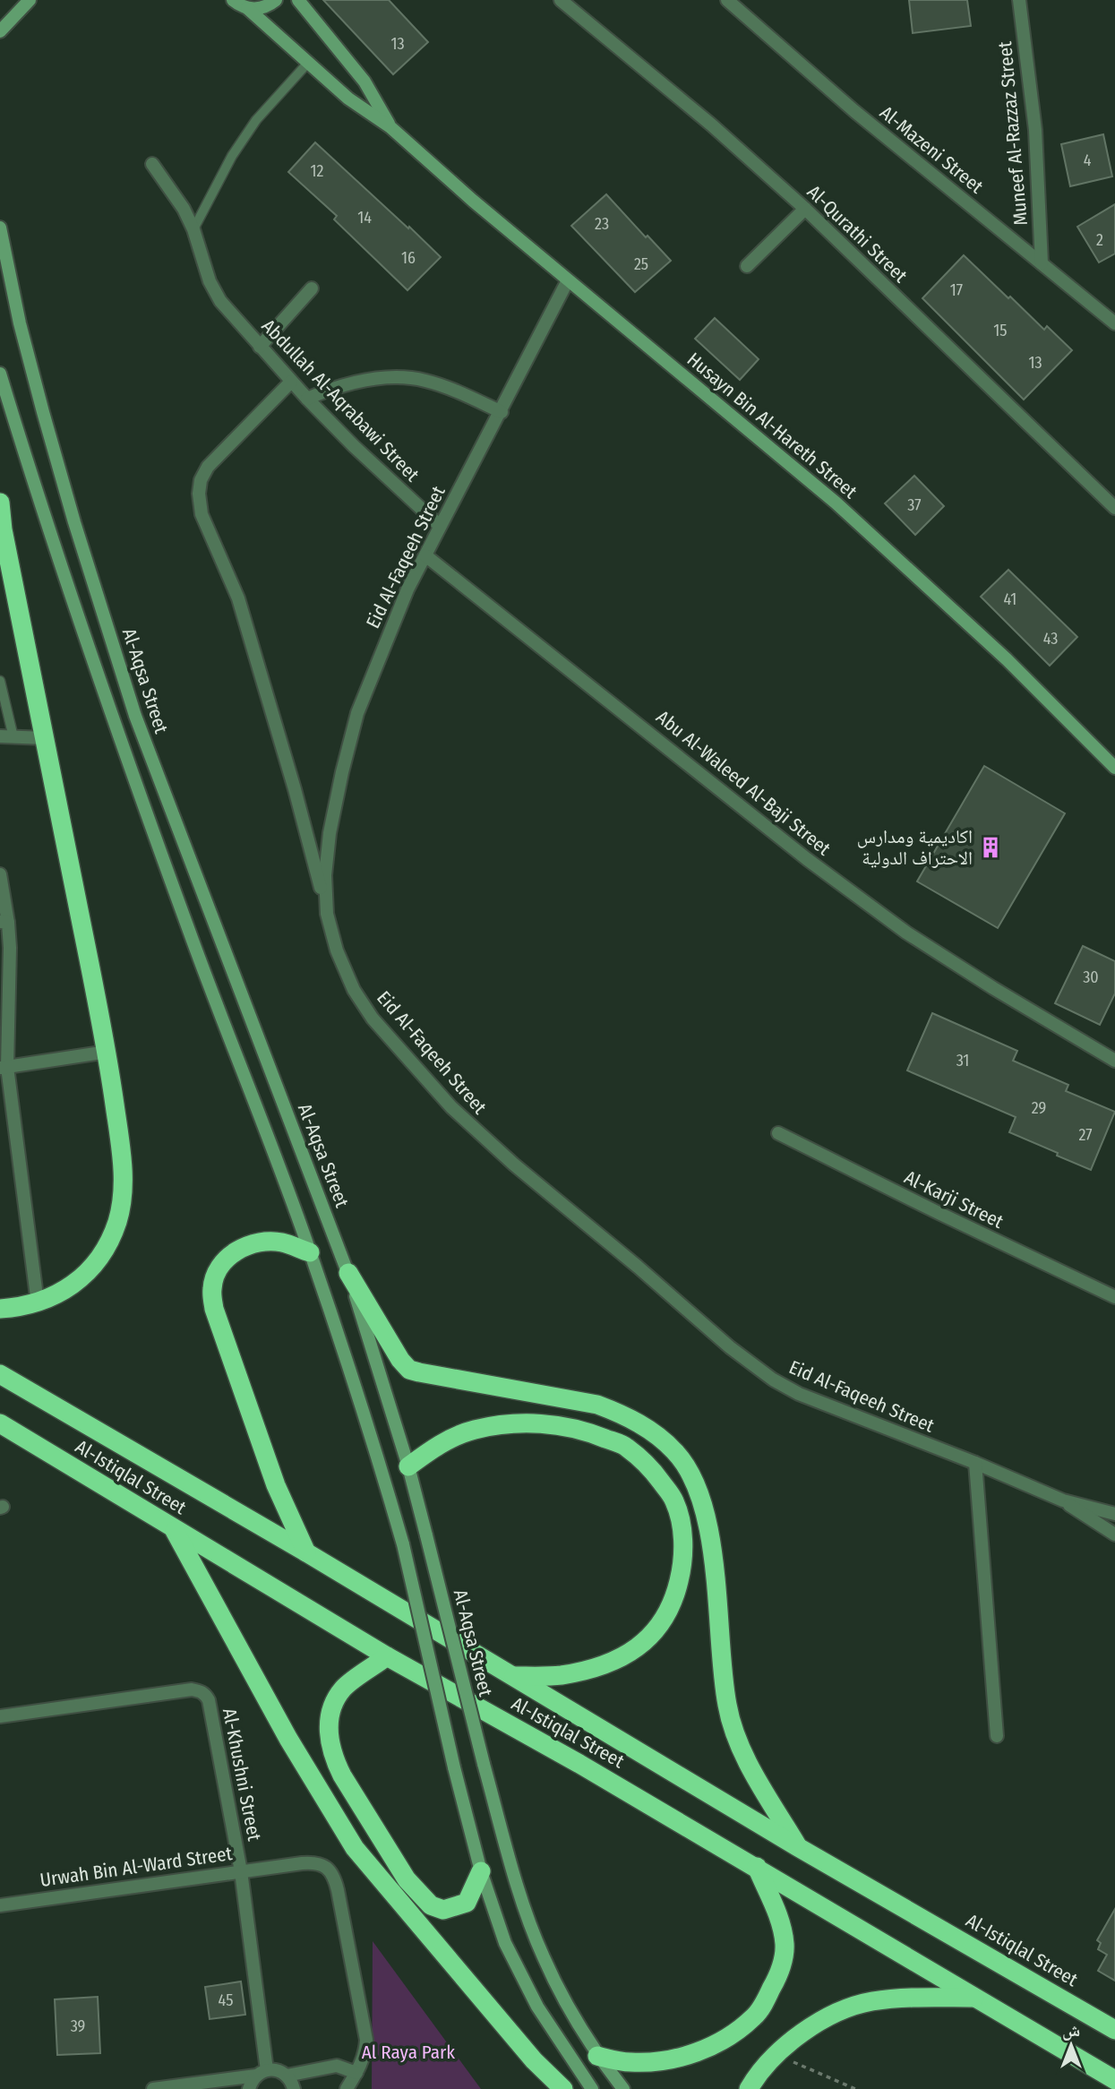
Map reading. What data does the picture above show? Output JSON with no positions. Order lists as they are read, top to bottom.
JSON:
{
  "streets": {
    "highway": ["Al-Istiqlal Street"],
    "main road": ["Husayn Bin Al-Hareth Street", "Al-Aqsa Street"],
    "street": [
      "Muneef Al-Razzaz Street",
      "Al-Mazeni Street",
      "Al-Qurathi Street",
      "Abdullah Al-Aqrabawi Street",
      "Eid Al-Faqeeh Street",
      "Abu Al-Waleed Al-Baji Street",
      "Al-Karji Street",
      "Al-Khushni Street",
      "Urwah Bin Al-Ward Street"
    ]
  },
  "crossings": [
    ["Muneef Al-Razzaz Street", "Al-Mazeni Street"],
    ["Abdullah Al-Aqrabawi Street", "Eid Al-Faqeeh Street"],
    ["Husayn Bin Al-Hareth Street", "Eid Al-Faqeeh Street"],
    ["Eid Al-Faqeeh Street", "Abu Al-Waleed Al-Baji Street"],
    ["Al-Khushni Street", "Urwah Bin Al-Ward Street"]
  ],
  "parks": ["Al Raya Park"],
  "places": {
    "building": ["اكاديمية ومدارس الاحتراف الدولية"]
  },
  "house_numbers": [
    "13",
    "4",
    "12",
    "14",
    "23",
    "2",
    "16",
    "25",
    "17",
    "15",
    "13",
    "37",
    "41",
    "43",
    "30",
    "31",
    "29",
    "27",
    "45",
    "39"
  ],
  "north": "top"
}
